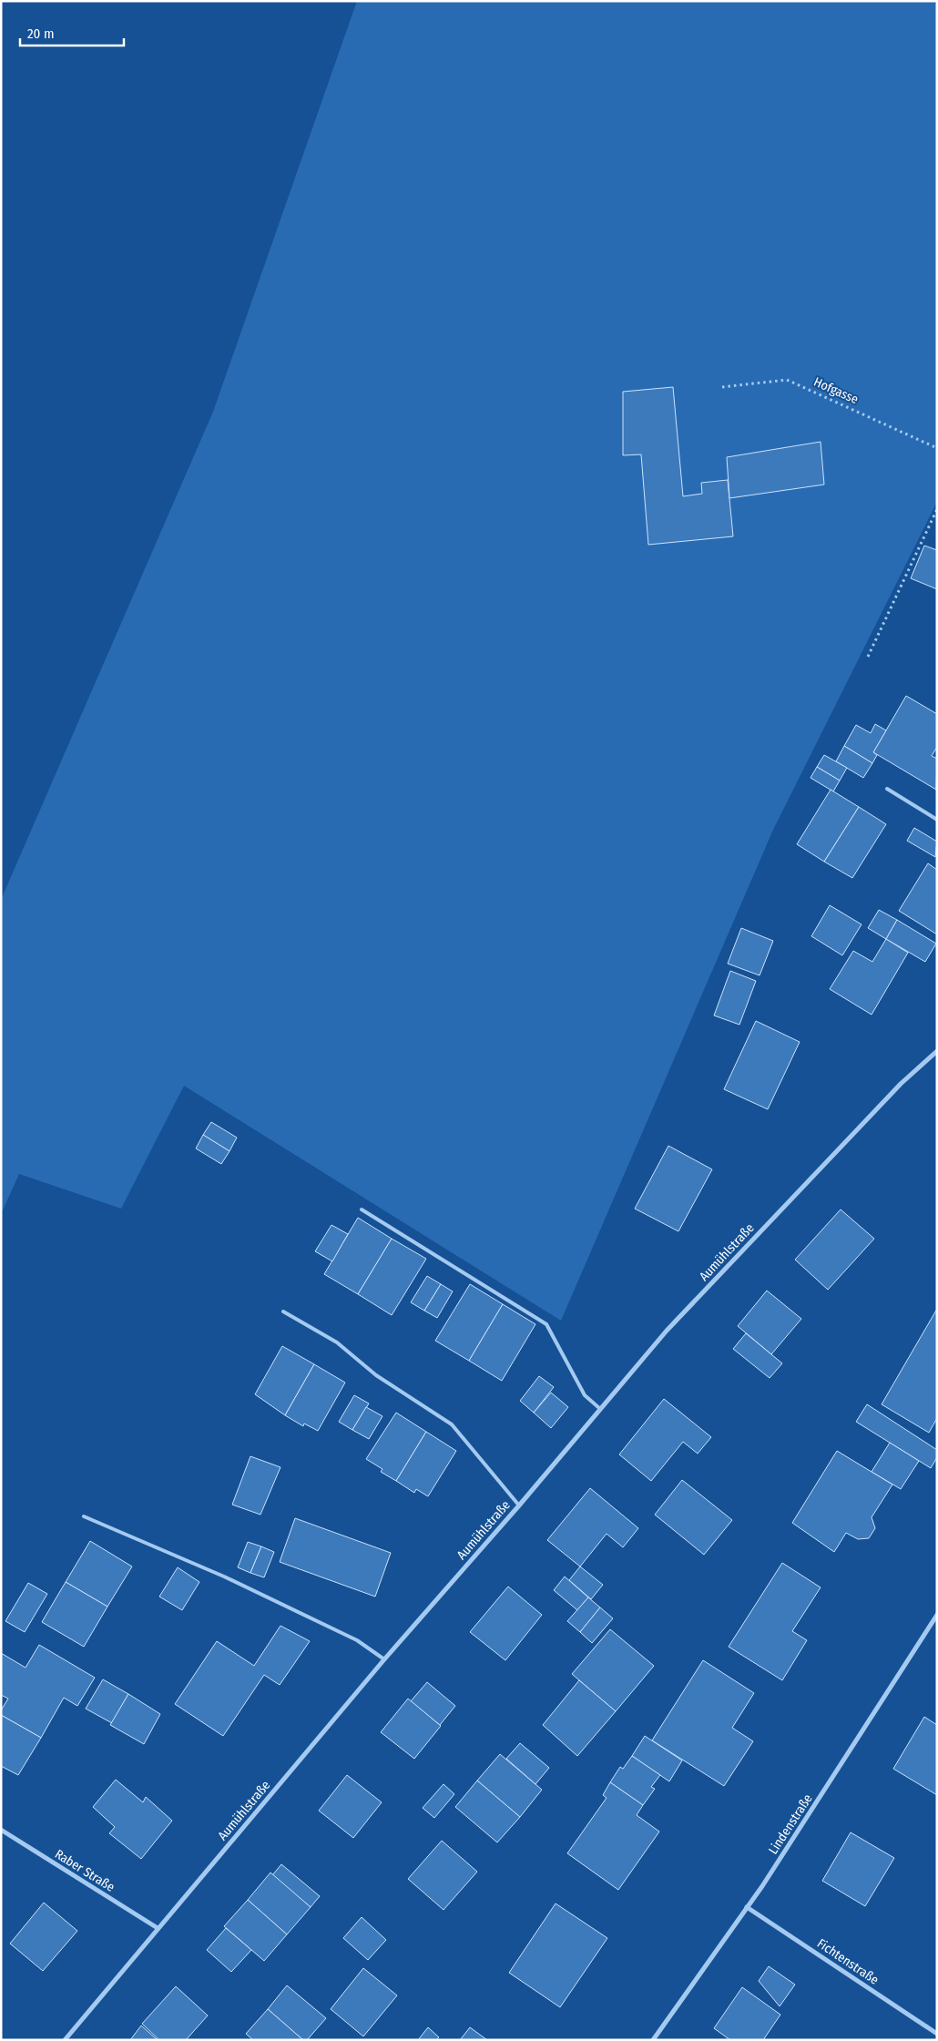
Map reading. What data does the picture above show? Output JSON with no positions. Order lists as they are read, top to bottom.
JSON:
{
  "streets": {
    "street": [
      "Aumühlstraße",
      "Lindenstraße",
      "Raber Straße",
      "Fichtenstraße"
    ],
    "path": ["Hofgasse"]
  },
  "crossings": [
    ["Aumühlstraße", "Raber Straße"],
    ["Lindenstraße", "Fichtenstraße"]
  ],
  "scale_bar": "20 m"
}
